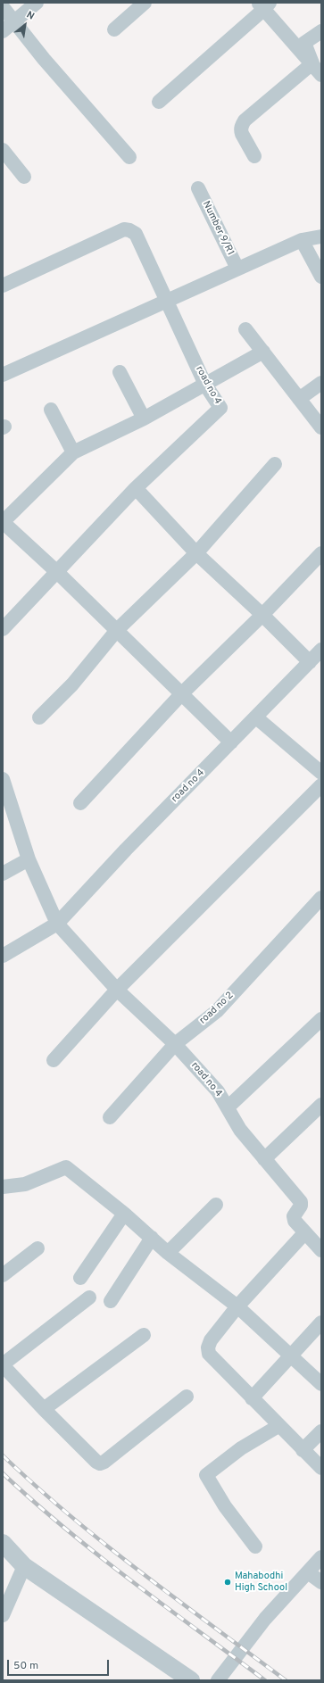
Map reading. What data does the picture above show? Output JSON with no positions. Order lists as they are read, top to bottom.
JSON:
{
  "streets": {
    "street": ["Number 9/R1", "road no 4", "road no 2"]
  },
  "crossings": [
    ["road no 4", "road no 2"]
  ],
  "places": ["Mahabodhi High School"],
  "scale_bar": "50 m",
  "north": "top right"
}
